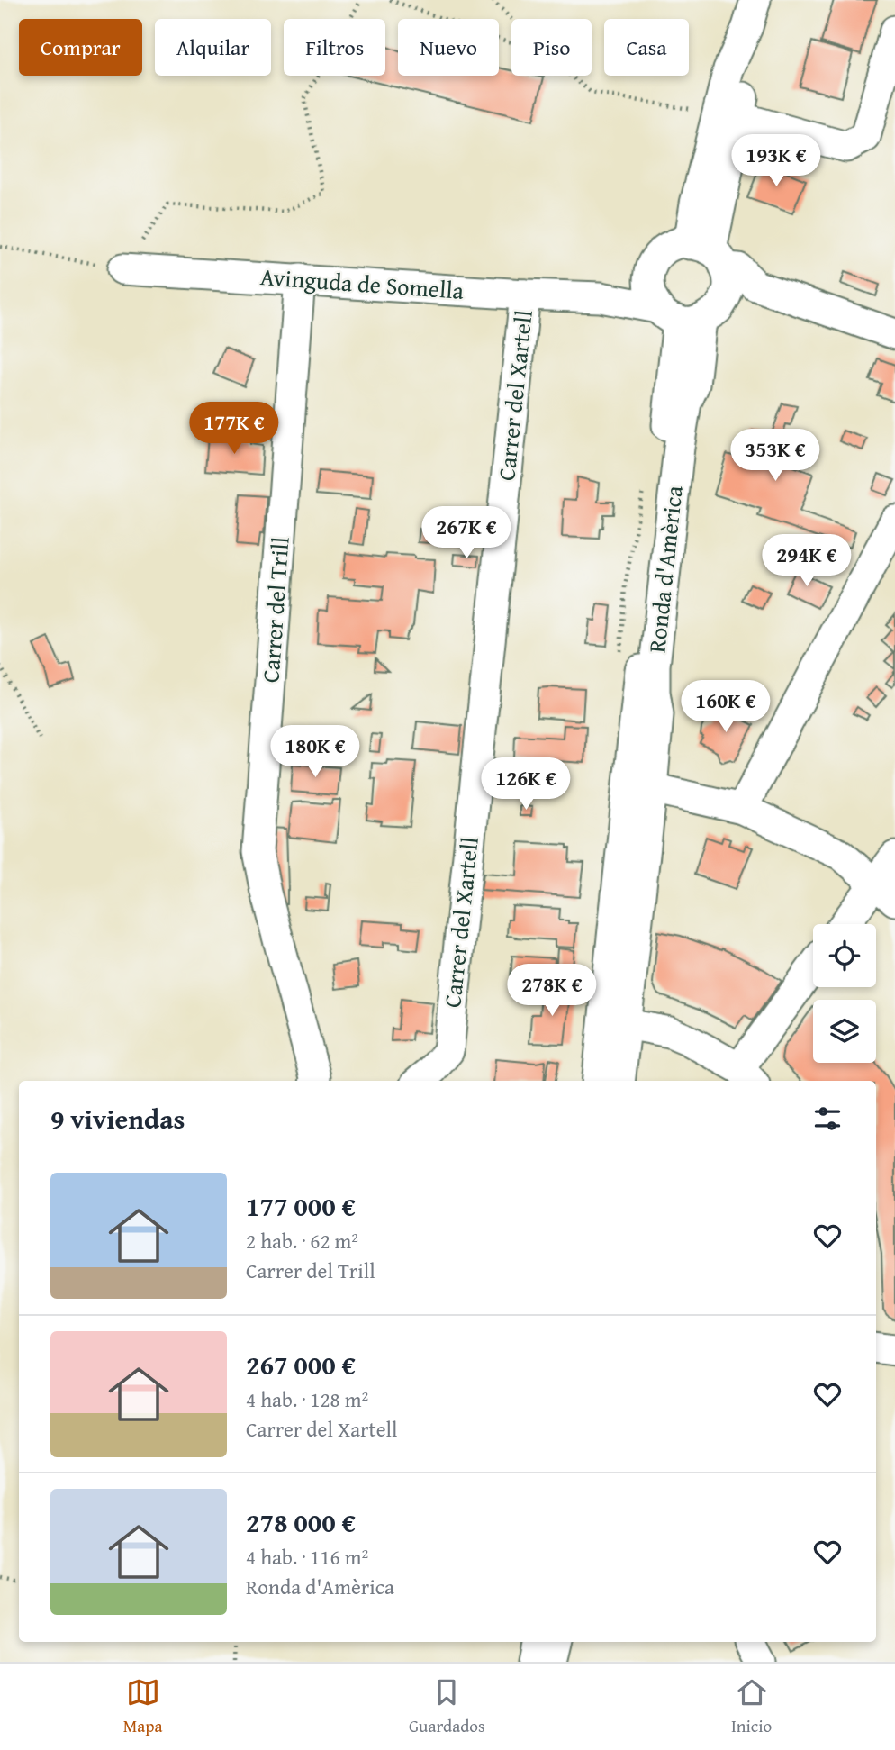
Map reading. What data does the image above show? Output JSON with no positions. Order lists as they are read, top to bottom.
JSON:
{
  "streets": {
    "street": [
      "Avinguda de Somella",
      "Carrer del Xartell",
      "Ronda d'Amèrica",
      "Carrer del Trill"
    ]
  },
  "crossings": [
    ["Avinguda de Somella", "Carrer del Xartell"],
    ["Avinguda de Somella", "Ronda d'Amèrica"],
    ["Avinguda de Somella", "Carrer del Trill"]
  ],
  "page": {
    "chip": [
      "Comprar",
      "Alquilar",
      "Filtros",
      "Nuevo",
      "Piso",
      "Casa"
    ],
    "price": [
      "193K €",
      "177K €",
      "353K €",
      "267K €",
      "294K €",
      "160K €",
      "180K €",
      "126K €",
      "278K €"
    ],
    "heading": "9 viviendas",
    "list": [
      {
        "name": "177 000 €",
        "note": "2 hab. · 62 m² · Carrer del Trill"
      },
      {
        "name": "267 000 €",
        "note": "4 hab. · 128 m² · Carrer del Xartell"
      },
      {
        "name": "278 000 €",
        "note": "4 hab. · 116 m² · Ronda d'Amèrica"
      }
    ],
    "tabs": ["Mapa", "Guardados", "Inicio"]
  }
}
